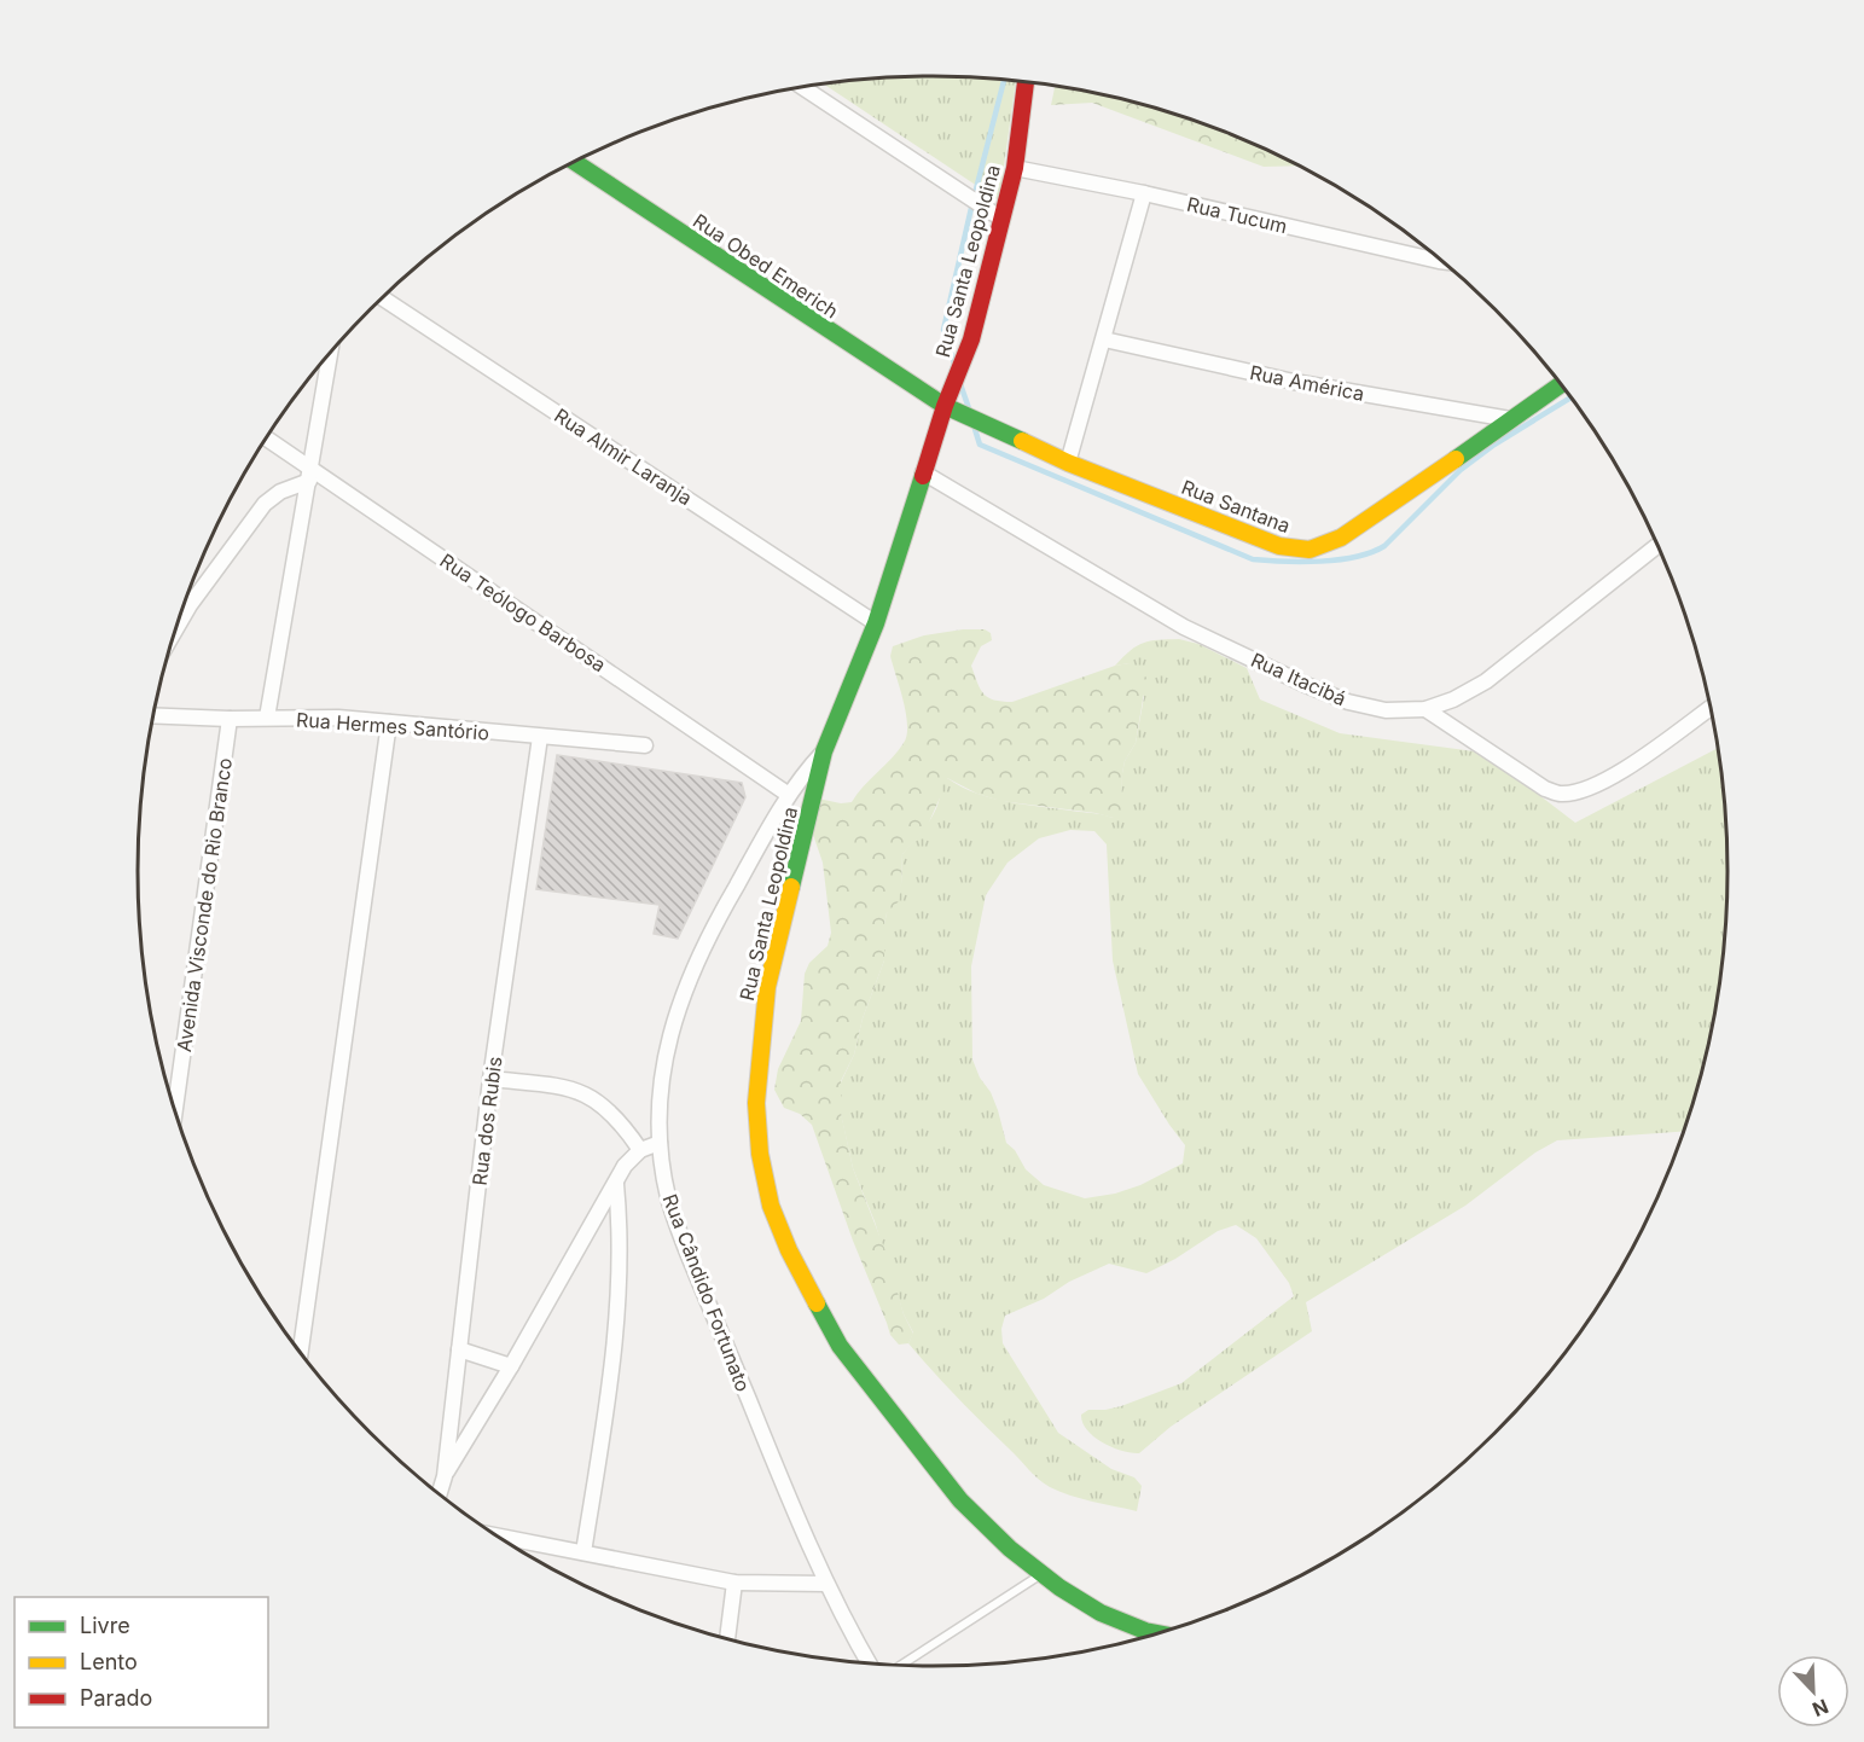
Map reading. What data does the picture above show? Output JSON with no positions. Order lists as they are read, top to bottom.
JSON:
{
  "streets": {
    "street": [
      "Rua Tucum",
      "Rua Santa Leopoldina",
      "Rua Obed Emerich",
      "Rua América",
      "Rua Almir Laranja",
      "Rua Santana",
      "Rua Teólogo Barbosa",
      "Rua Itacibá",
      "Rua Hermes Santório",
      "Avenida Visconde do Rio Branco",
      "Rua dos Rubis",
      "Rua Cândido Fortunato"
    ]
  },
  "crossings": [
    ["Rua Tucum", "Rua Santa Leopoldina"],
    ["Rua Santa Leopoldina", "Rua Obed Emerich"],
    ["Rua Santa Leopoldina", "Rua Almir Laranja"],
    ["Rua Santa Leopoldina", "Rua Santana"],
    ["Rua Santa Leopoldina", "Rua Itacibá"],
    ["Rua Santa Leopoldina", "Rua Cândido Fortunato"],
    ["Rua Obed Emerich", "Rua Santana"],
    ["Rua América", "Rua Santana"],
    ["Rua Teólogo Barbosa", "Rua Cândido Fortunato"],
    ["Rua Hermes Santório", "Avenida Visconde do Rio Branco"],
    ["Rua Hermes Santório", "Rua dos Rubis"]
  ],
  "legend": ["Livre", "Lento", "Parado"],
  "north": "bottom right"
}
